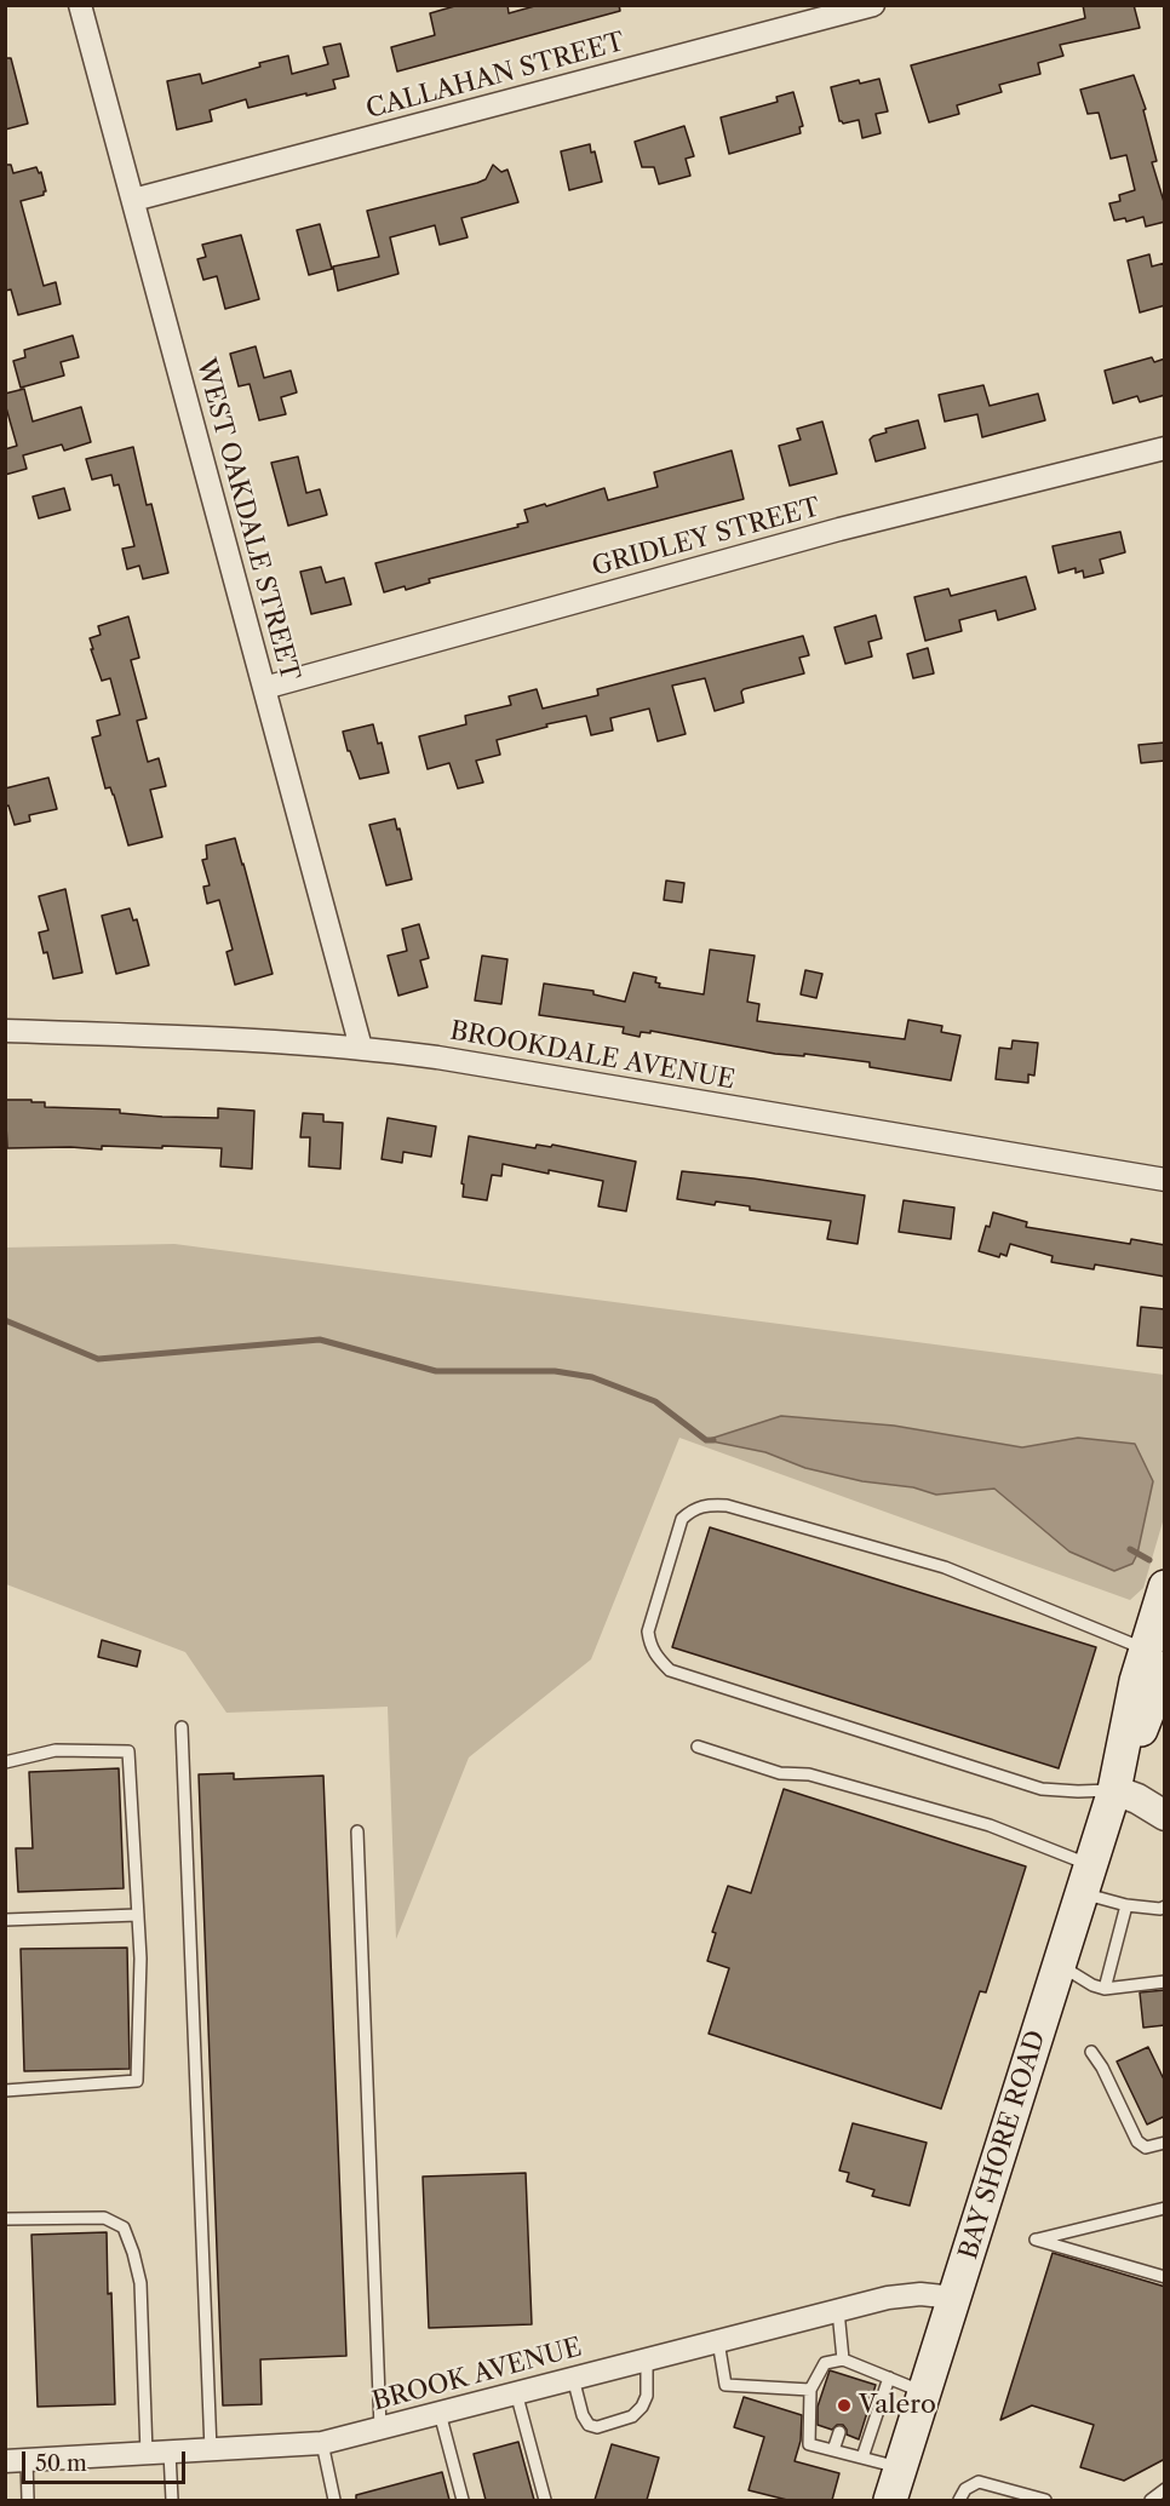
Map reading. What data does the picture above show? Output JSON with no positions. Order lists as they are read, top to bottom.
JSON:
{
  "streets": {
    "main road": ["BAY SHORE ROAD"],
    "street": [
      "CALLAHAN STREET",
      "WEST OAKDALE STREET",
      "GRIDLEY STREET",
      "BROOKDALE AVENUE",
      "BROOK AVENUE"
    ]
  },
  "crossings": [
    ["CALLAHAN STREET", "WEST OAKDALE STREET"],
    ["WEST OAKDALE STREET", "GRIDLEY STREET"],
    ["WEST OAKDALE STREET", "BROOKDALE AVENUE"],
    ["BAY SHORE ROAD", "BROOK AVENUE"]
  ],
  "places": ["Valero"],
  "scale_bar": "50 m"
}
